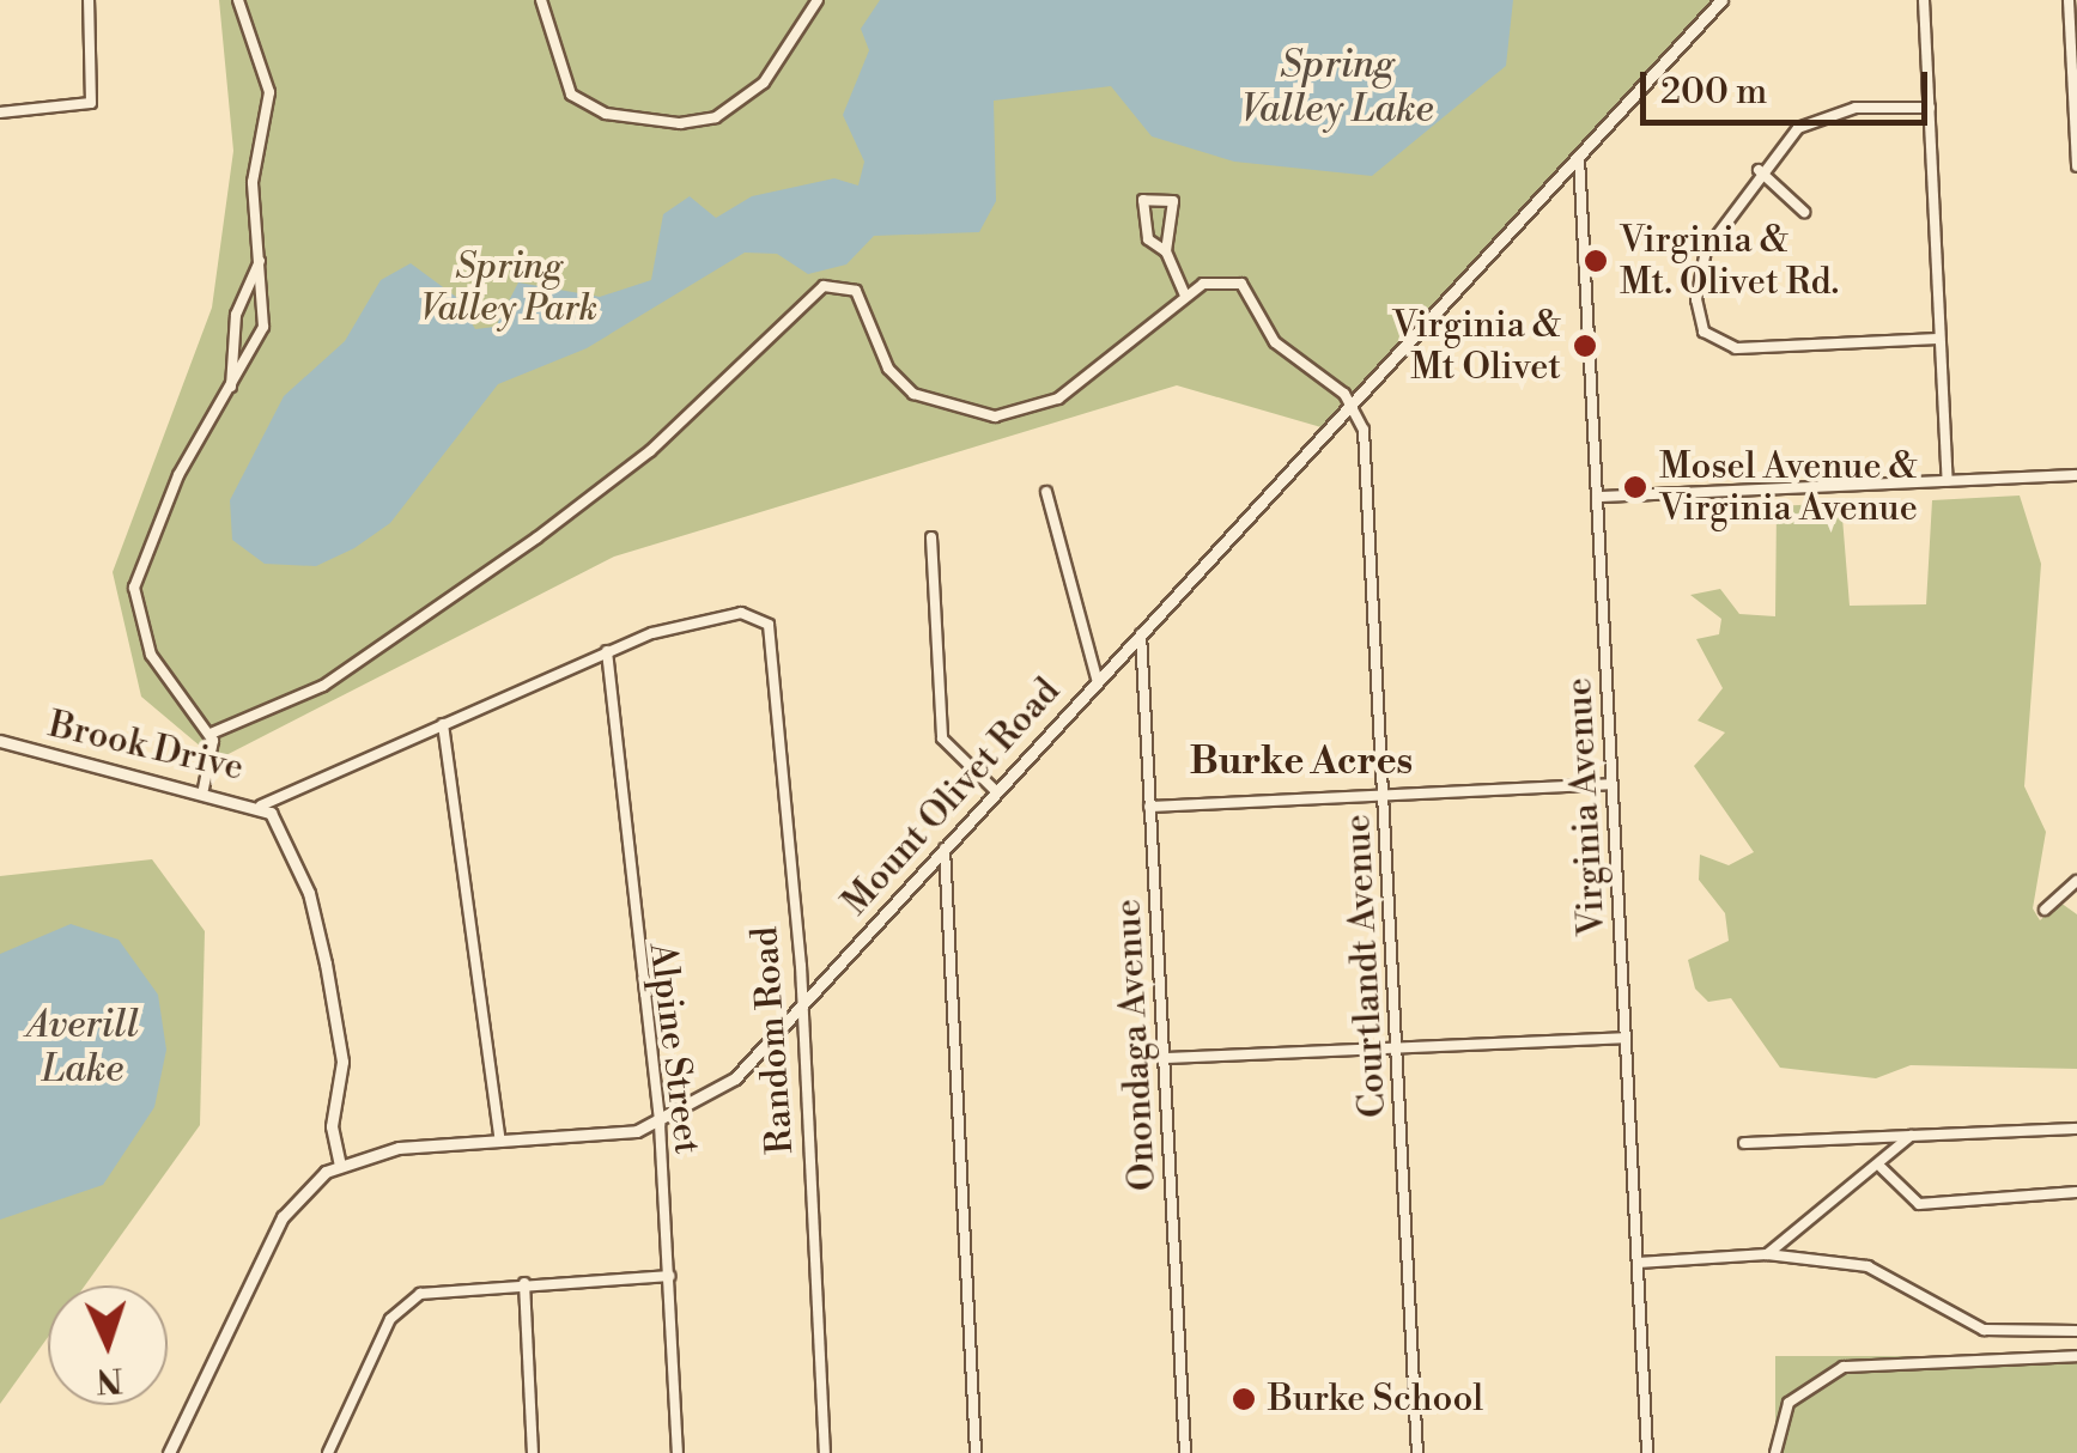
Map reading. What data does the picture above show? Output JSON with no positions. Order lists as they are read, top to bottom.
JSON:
{
  "streets": {
    "street": [
      "Brook Drive",
      "Mount Olivet Road",
      "Virginia Avenue",
      "Courtlandt Avenue",
      "Random Road",
      "Onondaga Avenue",
      "Alpine Street"
    ]
  },
  "crossings": [
    ["Brook Drive", "Mount Olivet Road"],
    ["Mount Olivet Road", "Virginia Avenue"],
    ["Mount Olivet Road", "Courtlandt Avenue"],
    ["Mount Olivet Road", "Random Road"],
    ["Mount Olivet Road", "Onondaga Avenue"],
    ["Mount Olivet Road", "Alpine Street"],
    ["Random Road", "Alpine Street"]
  ],
  "districts": ["Burke Acres"],
  "water": ["Spring Valley Lake", "Averill Lake"],
  "parks": ["Spring Valley Park"],
  "places": [
    "Virginia & Mt. Olivet Rd.",
    "Virginia & Mt Olivet",
    "Mosel Avenue & Virginia Avenue",
    "Burke School"
  ],
  "scale_bar": "200 m",
  "north": "bottom"
}
